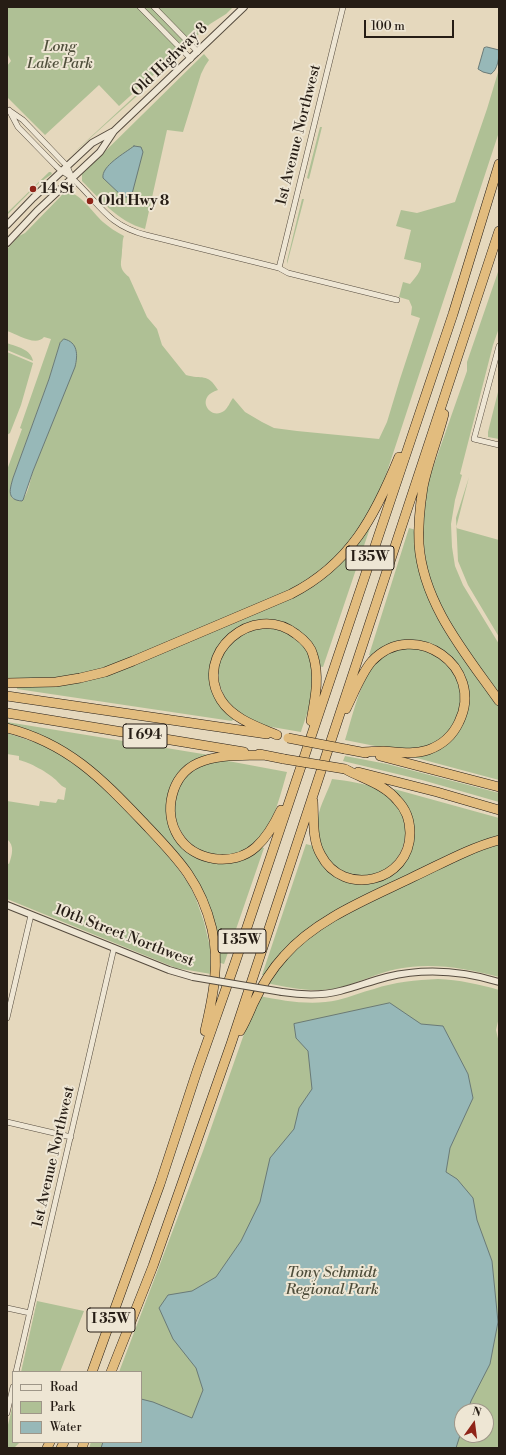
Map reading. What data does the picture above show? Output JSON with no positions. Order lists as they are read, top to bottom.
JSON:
{
  "streets": {
    "highway": ["I 35W", "I 694"],
    "street": ["Old Highway 8", "1st Avenue Northwest", "10th Street Northwest"]
  },
  "crossings": [
    ["1st Avenue Northwest", "10th Street Northwest"]
  ],
  "parks": ["Long Lake Park", "Tony Schmidt Regional Park"],
  "places": ["14 St", "Old Hwy 8"],
  "legend": ["Road", "Park", "Water"],
  "scale_bar": "100 m",
  "north": "top"
}
